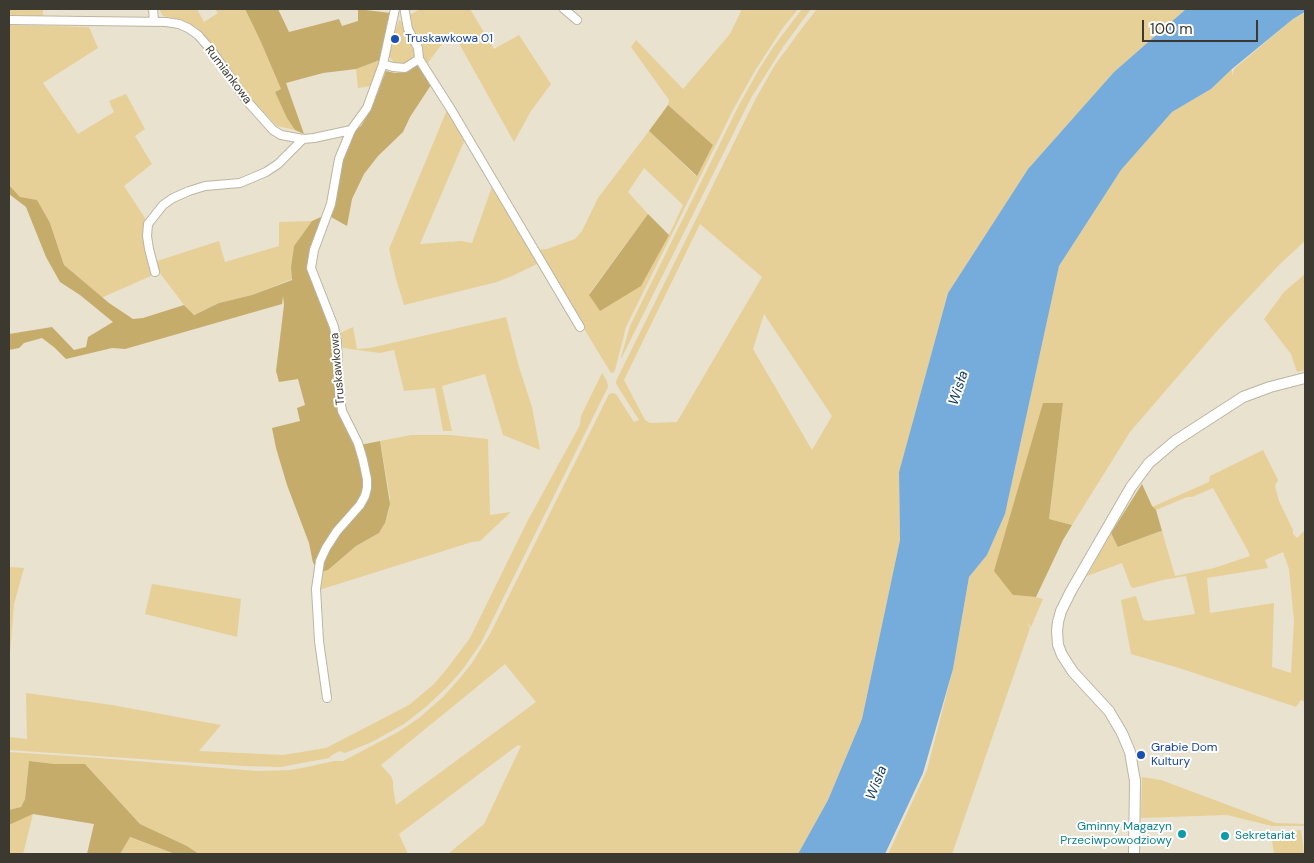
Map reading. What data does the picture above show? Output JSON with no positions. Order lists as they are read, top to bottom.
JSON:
{
  "streets": {
    "street": ["Rumiankowa", "Truskawkowa"]
  },
  "crossings": [
    ["Rumiankowa", "Truskawkowa"]
  ],
  "water": ["Wisła"],
  "places": [
    "Truskawkowa 01",
    "Grabie Dom Kultury",
    "Gminny Magazyn Przeciwpowodziowy",
    "Sekretariat"
  ],
  "scale_bar": "100 m"
}
